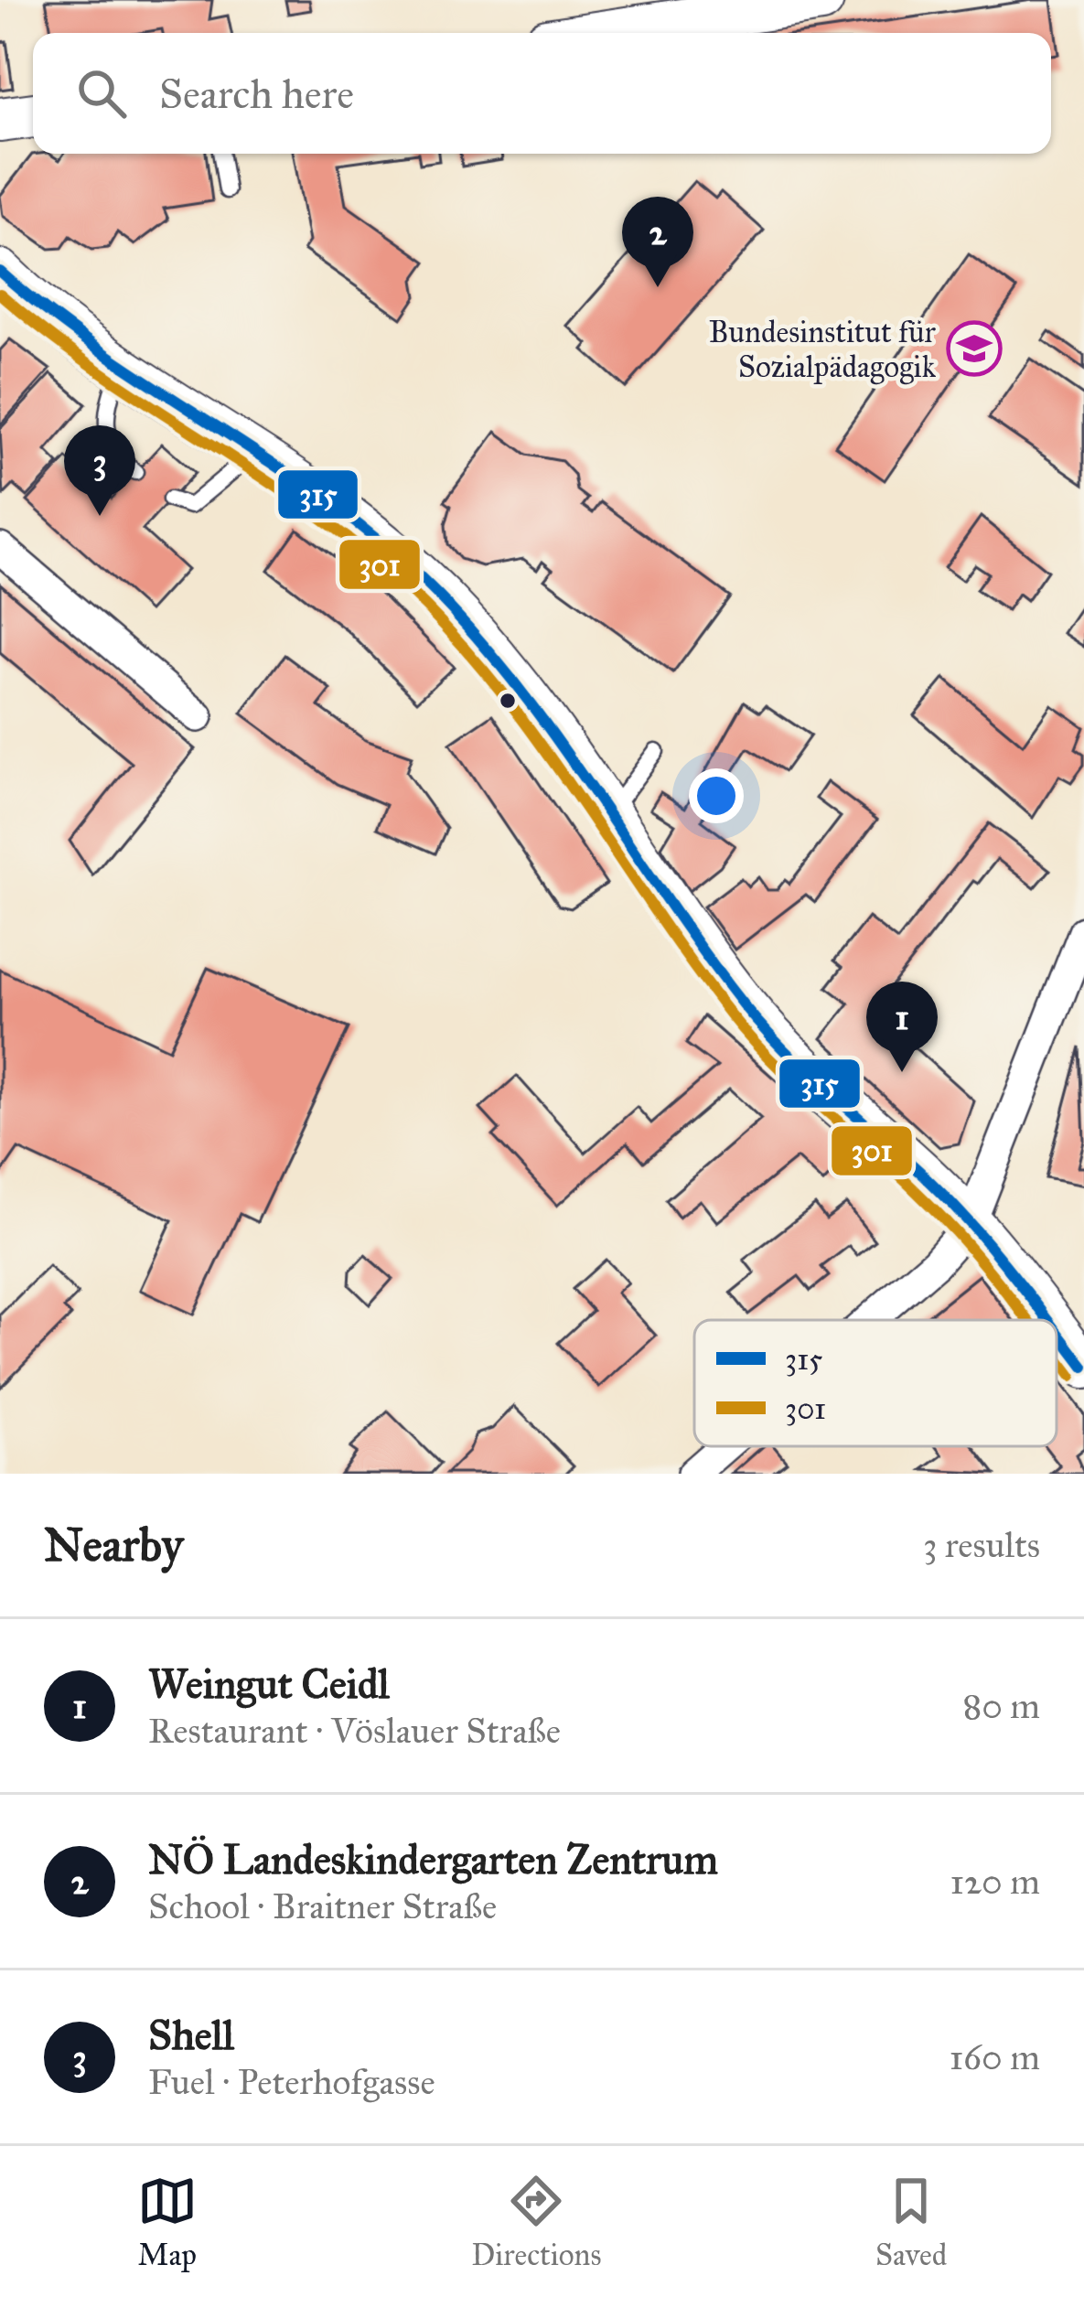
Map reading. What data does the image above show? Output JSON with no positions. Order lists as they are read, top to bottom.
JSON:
{
  "places": {
    "school or university": ["Bundesinstitut für Sozialpädagogik"]
  },
  "lines": ["transit line 315", "transit line 301"],
  "legend": ["315", "301"],
  "page": {
    "search": "Search here",
    "pins": ["2", "3", "1"],
    "heading": ["Nearby", "3 results"],
    "list": [
      {
        "mark": "1",
        "name": "Weingut Ceidl",
        "note": "Restaurant · Vöslauer Straße",
        "value": "80 m"
      },
      {
        "mark": "2",
        "name": "NÖ Landeskindergarten Zentrum",
        "note": "School · Braitner Straße",
        "value": "120 m"
      },
      {
        "mark": "3",
        "name": "Shell",
        "note": "Fuel · Peterhofgasse",
        "value": "160 m"
      }
    ],
    "nav": ["Map", "Directions", "Saved"]
  }
}
